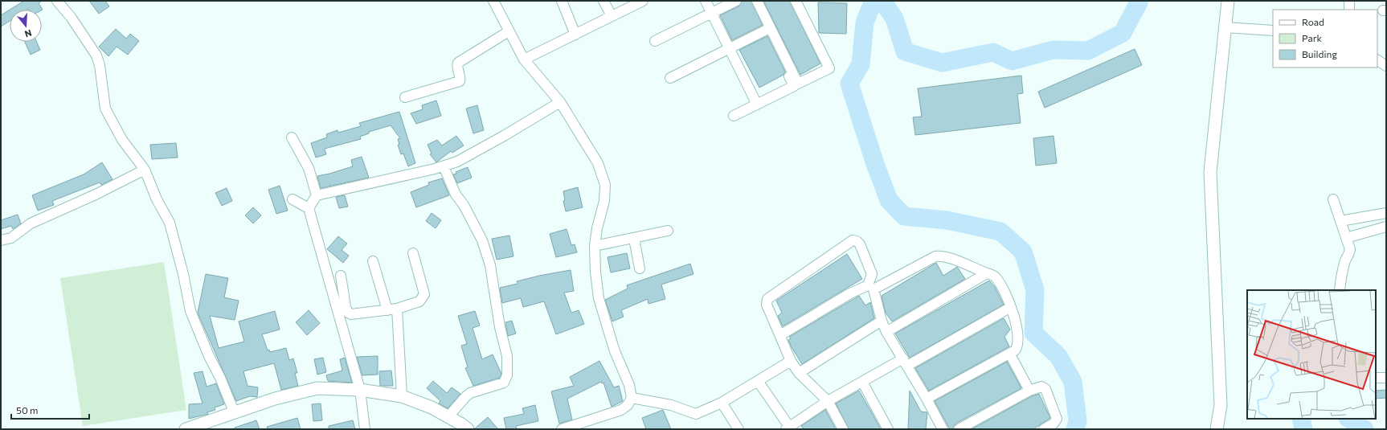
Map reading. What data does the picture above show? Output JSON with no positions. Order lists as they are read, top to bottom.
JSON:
{
  "legend": ["Road", "Park", "Building"],
  "scale_bar": "50 m",
  "north": "bottom"
}
